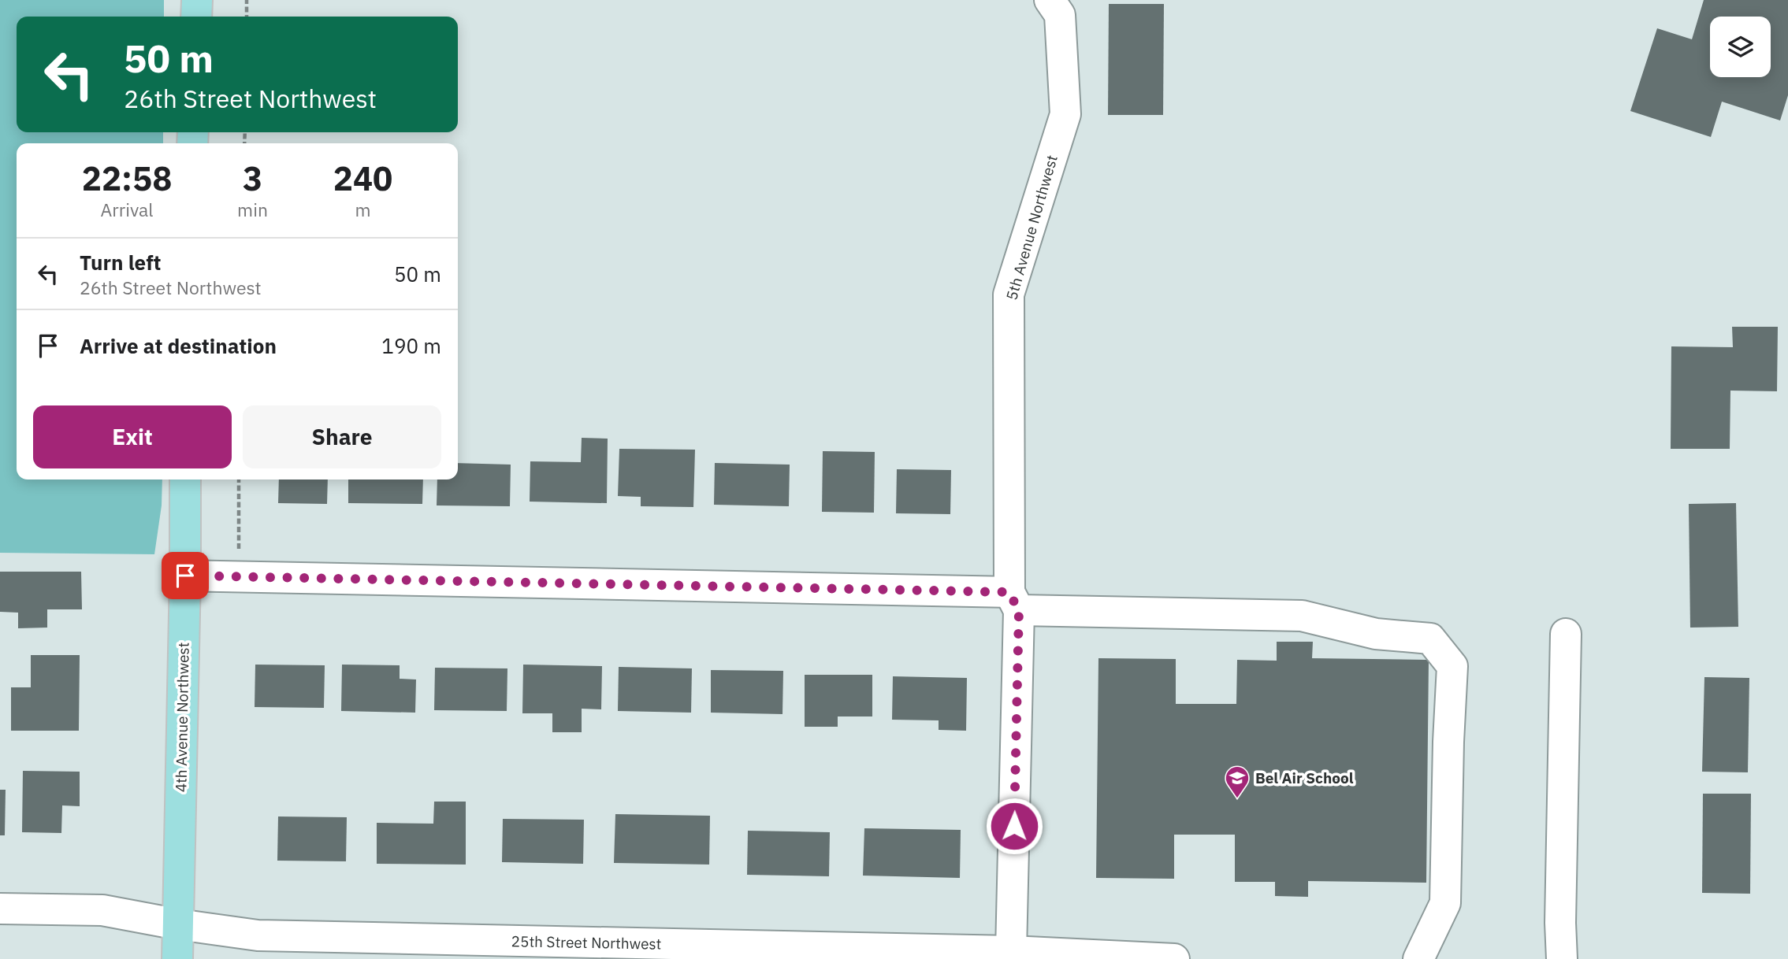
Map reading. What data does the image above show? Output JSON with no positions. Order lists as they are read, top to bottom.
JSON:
{
  "streets": {
    "main road": ["4th Avenue Northwest"],
    "street": ["5th Avenue Northwest", "25th Street Northwest"]
  },
  "crossings": [
    ["5th Avenue Northwest", "25th Street Northwest"],
    ["4th Avenue Northwest", "25th Street Northwest"]
  ],
  "places": {
    "school or university": ["Bel Air School"]
  },
  "page": {
    "turn": ["50 m", "26th Street Northwest"],
    "eta": [
      "22:58",
      "Arrival",
      "3",
      "min",
      "240",
      "m"
    ],
    "list": [
      {
        "name": "Turn left",
        "note": "26th Street Northwest",
        "value": "50 m"
      },
      {
        "name": "Arrive at destination",
        "value": "190 m"
      }
    ],
    "buttons": ["Exit", "Share"]
  }
}
